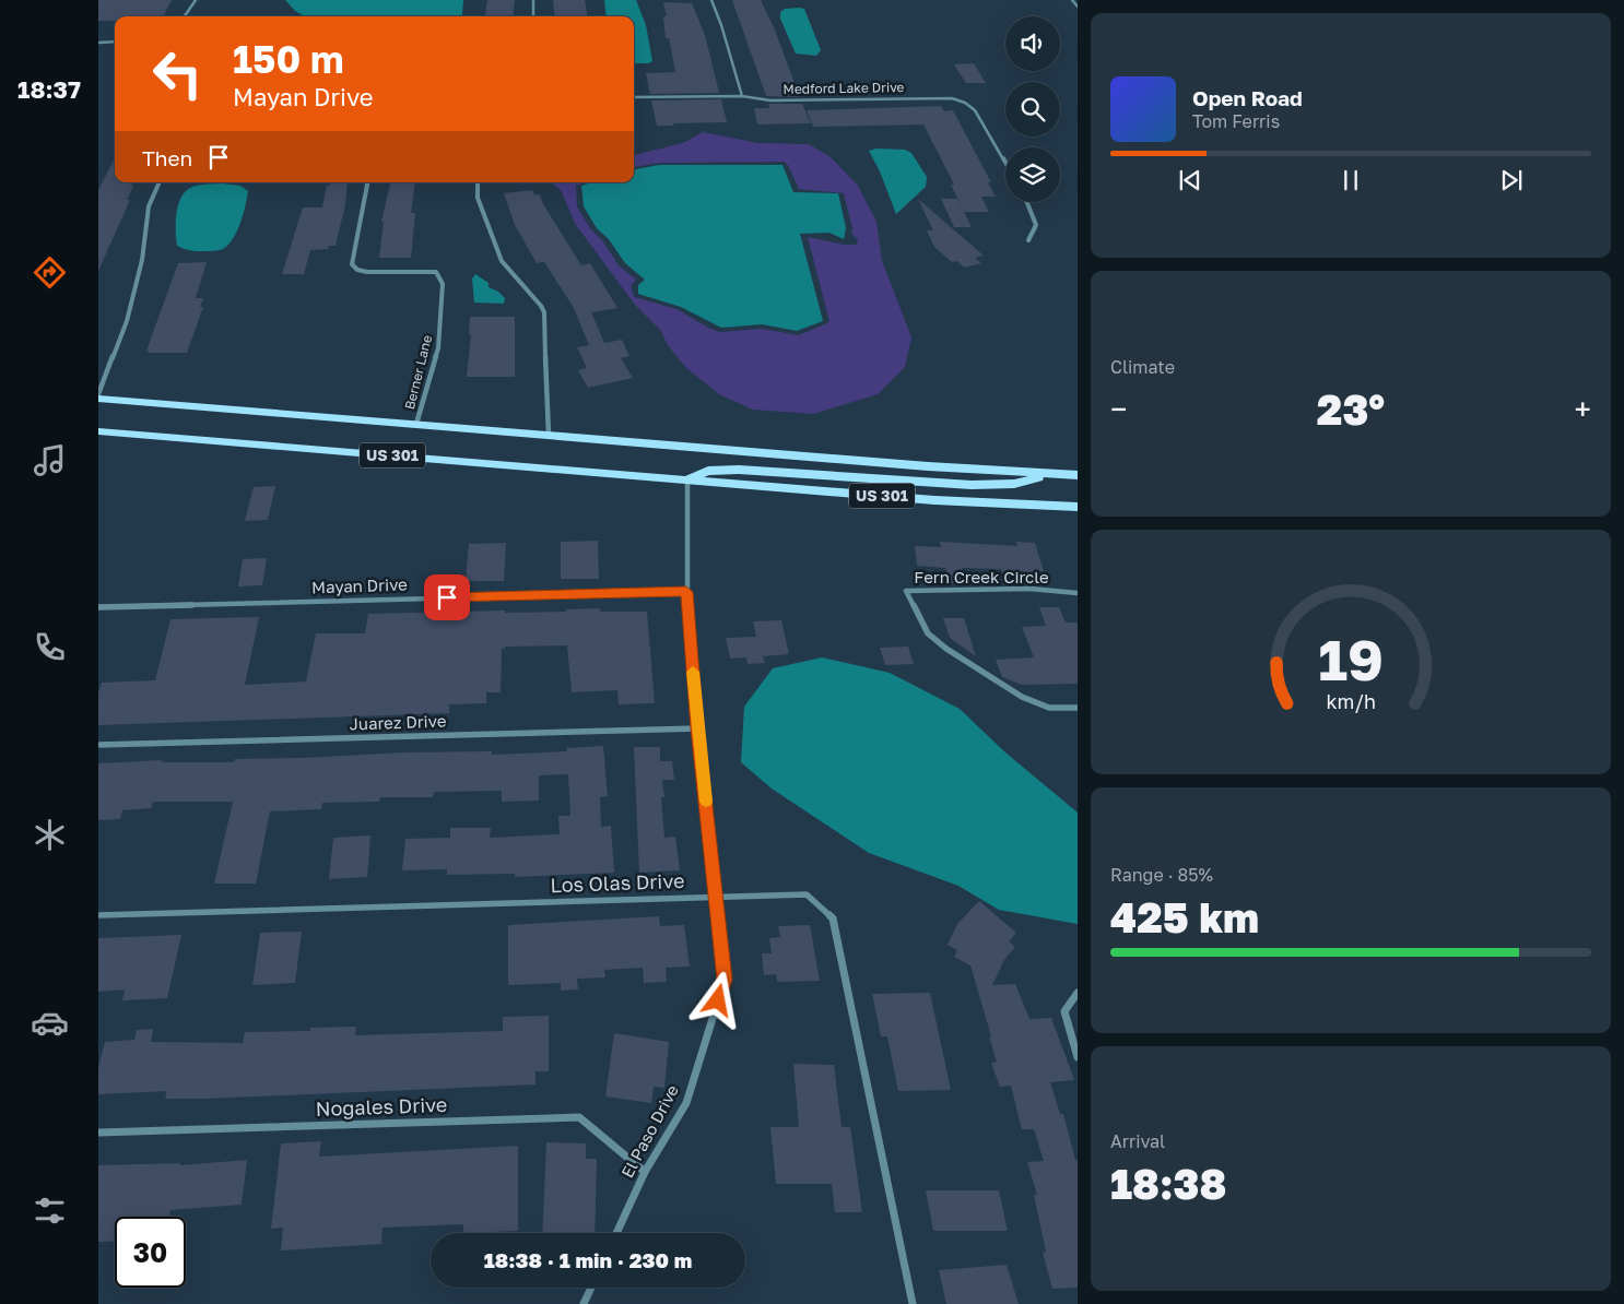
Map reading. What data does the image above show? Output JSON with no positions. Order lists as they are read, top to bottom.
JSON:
{
  "streets": {
    "main road": ["US 301"],
    "street": [
      "Medford Lake Drive",
      "Berner Lane",
      "Fern Creek Circle",
      "Mayan Drive",
      "Juarez Drive",
      "Los Olas Drive",
      "Nogales Drive",
      "El Paso Drive"
    ]
  },
  "crossings": [
    ["Berner Lane", "US 301"],
    ["US 301", "El Paso Drive"],
    ["Mayan Drive", "El Paso Drive"],
    ["Juarez Drive", "El Paso Drive"],
    ["Los Olas Drive", "El Paso Drive"],
    ["Nogales Drive", "El Paso Drive"]
  ],
  "page": {
    "tabs": "18:37",
    "turn": ["150 m", "Mayan Drive"],
    "song": ["Open Road", "Tom Ferris"],
    "then": "Then",
    "tile": [
      "Climate",
      ["Range · 85%", "425 km"],
      ["Arrival", "18:38"]
    ],
    "heat": ["−", "23°", "+"],
    "limit": "30",
    "trip": "18:38 · 1 min · 230 m",
    "gauge": ["19", "km/h"]
  }
}
